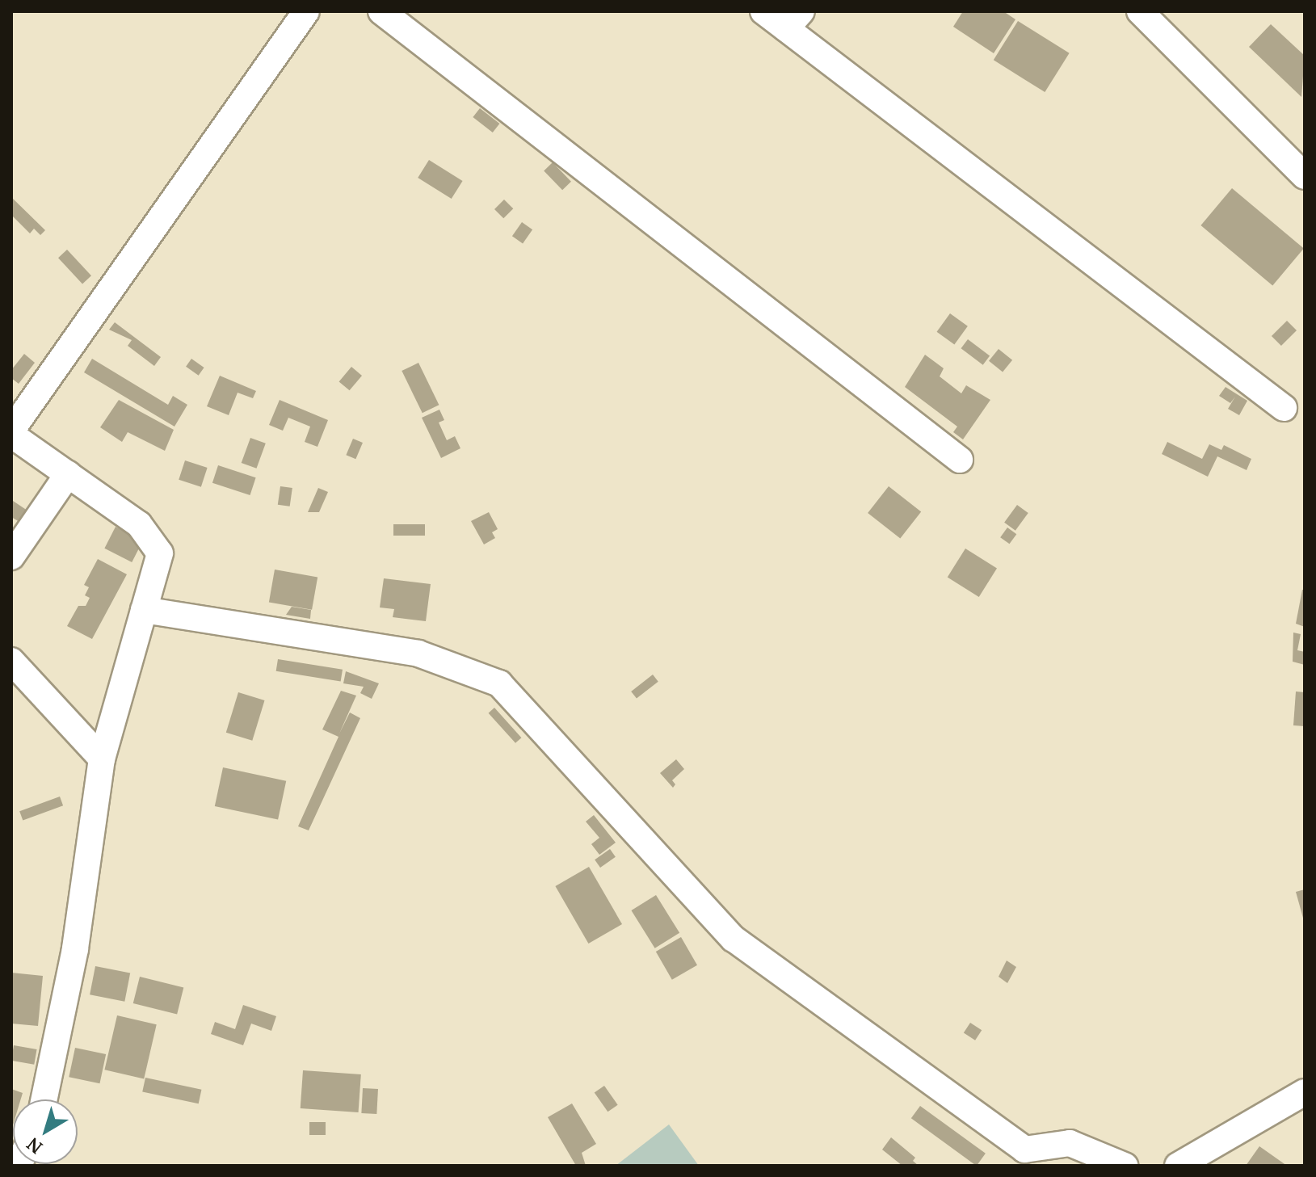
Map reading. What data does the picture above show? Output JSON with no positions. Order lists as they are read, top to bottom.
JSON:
{
  "north": "bottom left"
}
